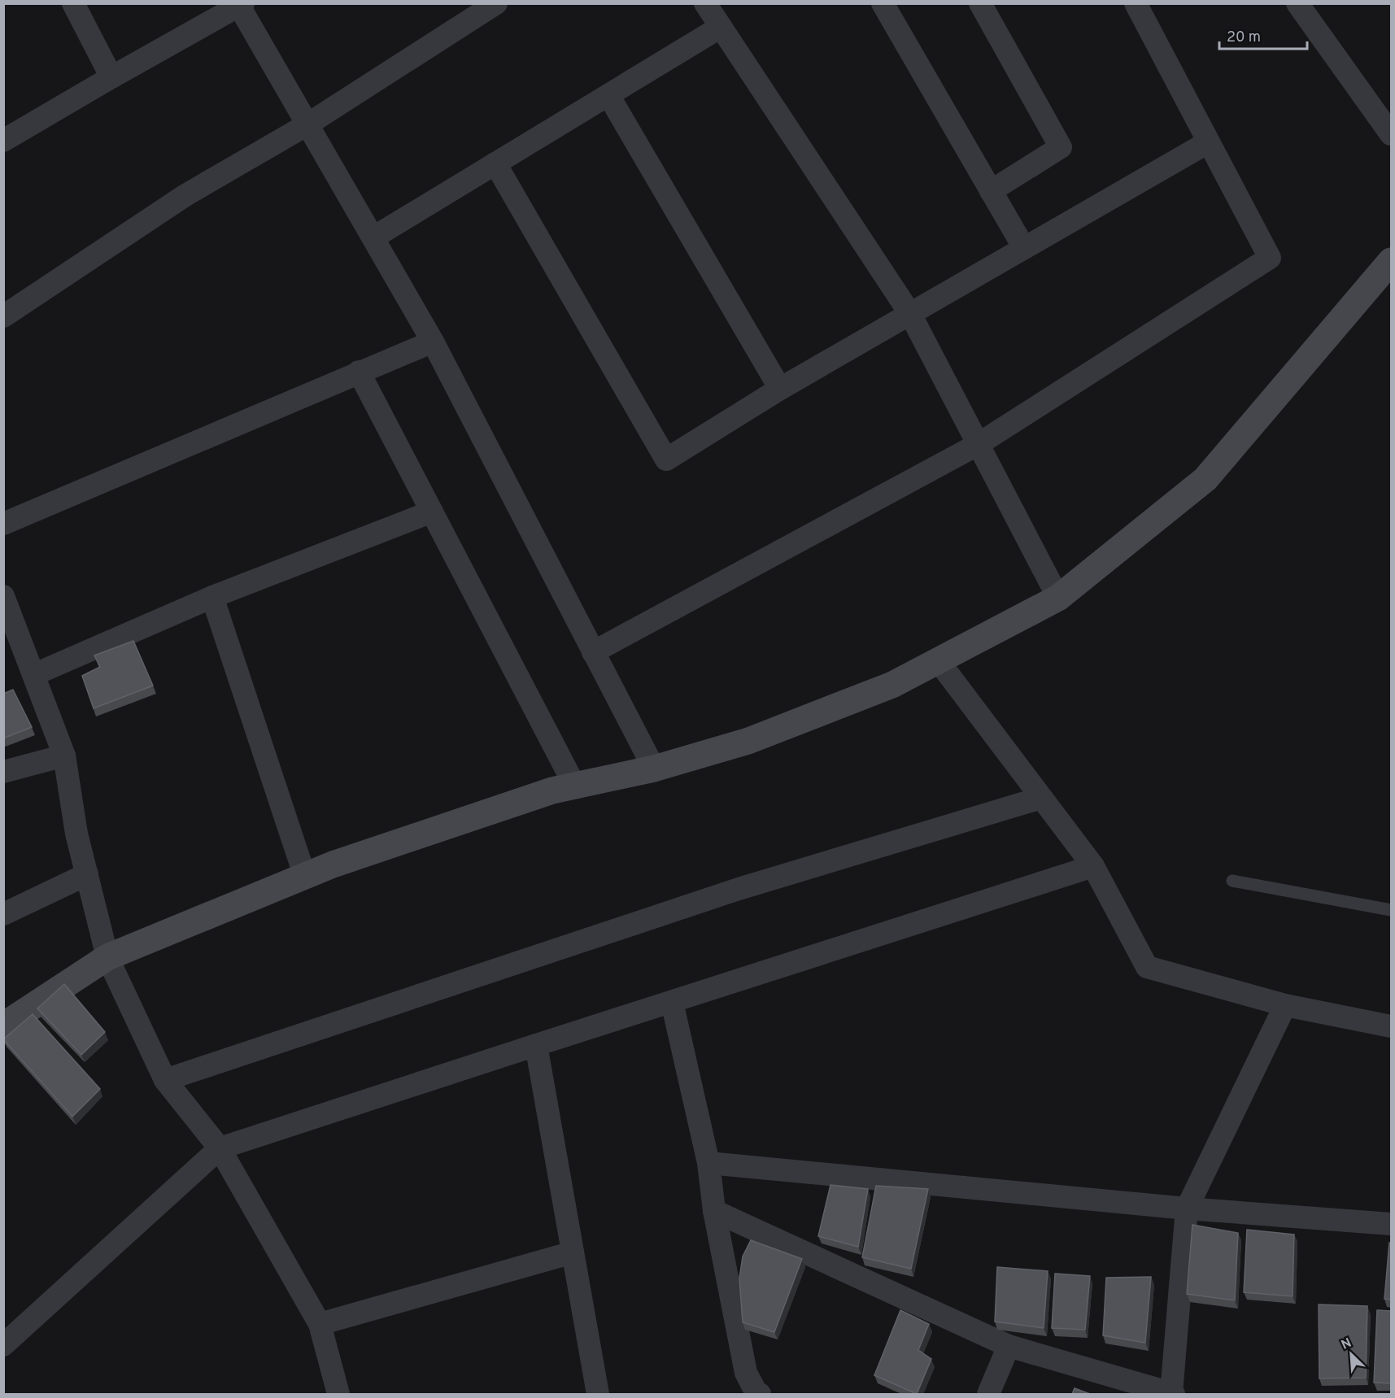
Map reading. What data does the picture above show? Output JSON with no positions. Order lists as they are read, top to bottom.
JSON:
{
  "scale_bar": "20 m",
  "north": "top left"
}
